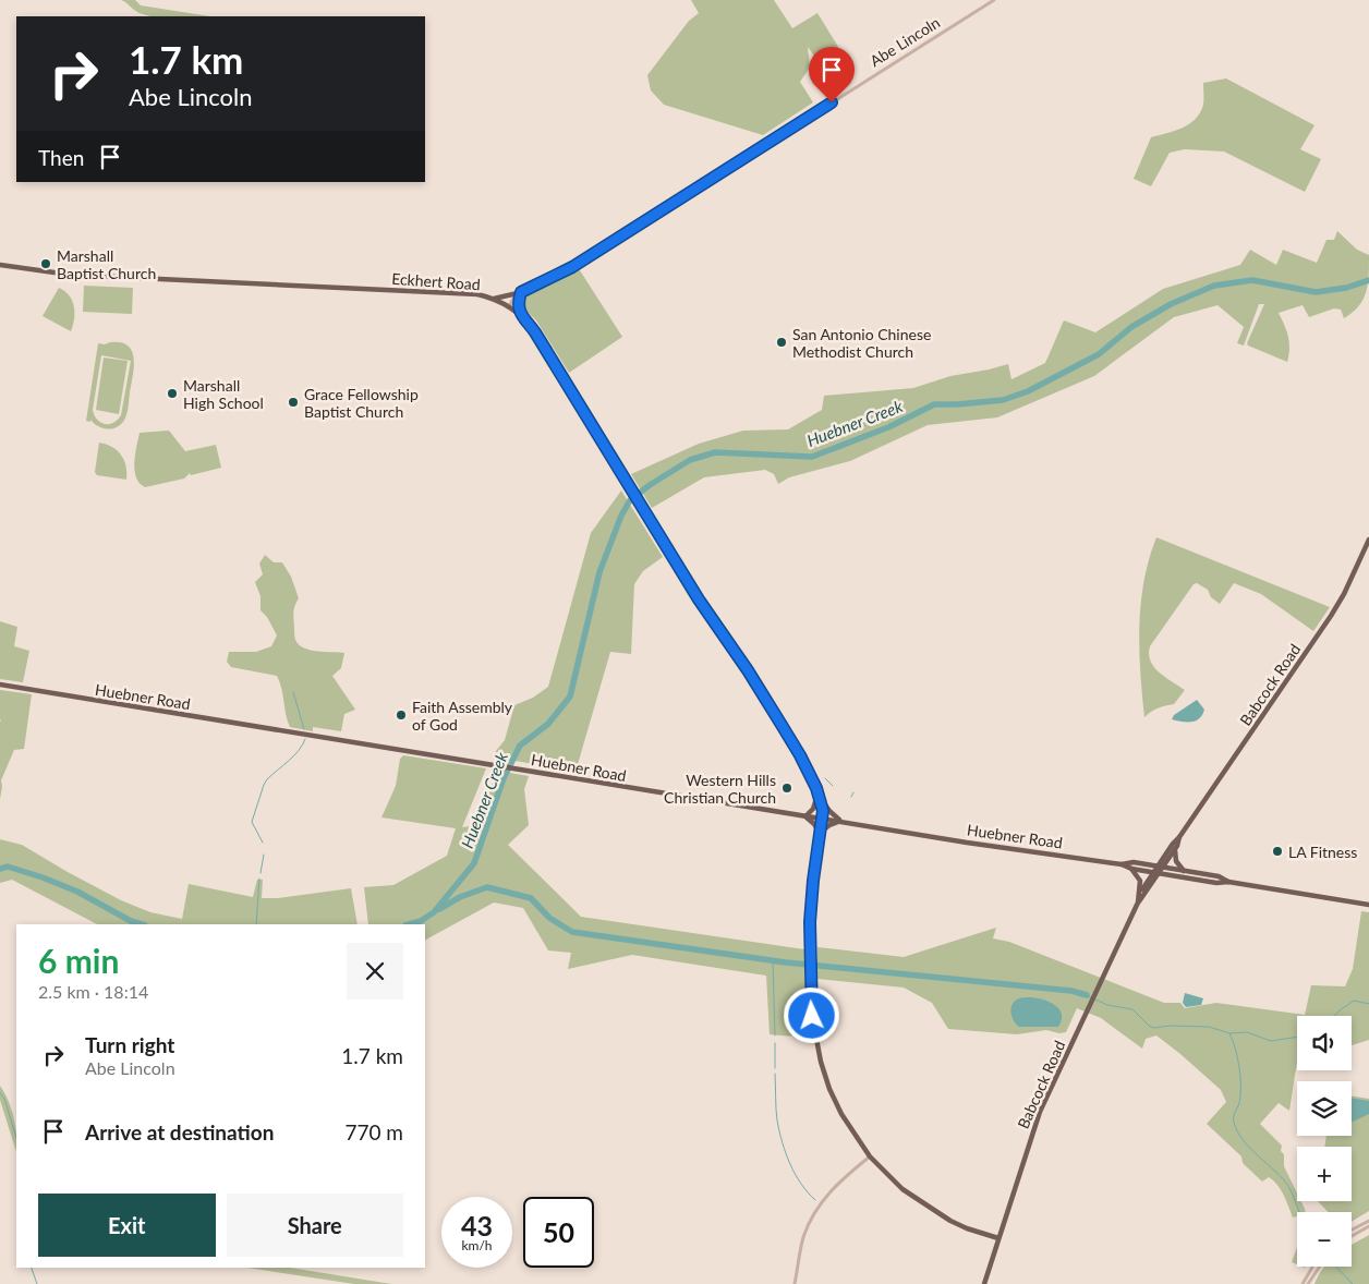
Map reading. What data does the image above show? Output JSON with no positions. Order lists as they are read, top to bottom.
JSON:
{
  "streets": {
    "main road": ["Eckhert Road", "Babcock Road", "Huebner Road"],
    "street": ["Abe Lincoln"]
  },
  "crossings": [
    ["Abe Lincoln", "Eckhert Road"],
    ["Eckhert Road", "Babcock Road"],
    ["Eckhert Road", "Huebner Road"],
    ["Babcock Road", "Huebner Road"]
  ],
  "water": ["Huebner Creek"],
  "places": [
    "Marshall Baptist Church",
    "San Antonio Chinese Methodist Church",
    "Marshall High School",
    "Grace Fellowship Baptist Church",
    "Faith Assembly of God",
    "Western Hills Christian Church",
    "LA Fitness"
  ],
  "page": {
    "turn": ["1.7 km", "Abe Lincoln"],
    "then": "Then",
    "heading": ["6 min", "2.5 km · 18:14"],
    "map_buttons": ["+", "−"],
    "list": [
      {
        "name": "Turn right",
        "note": "Abe Lincoln",
        "value": "1.7 km"
      },
      {
        "name": "Arrive at destination",
        "value": "770 m"
      }
    ],
    "buttons": ["Exit", "Share"],
    "speed": "43 km/h",
    "limit": "50"
  }
}
